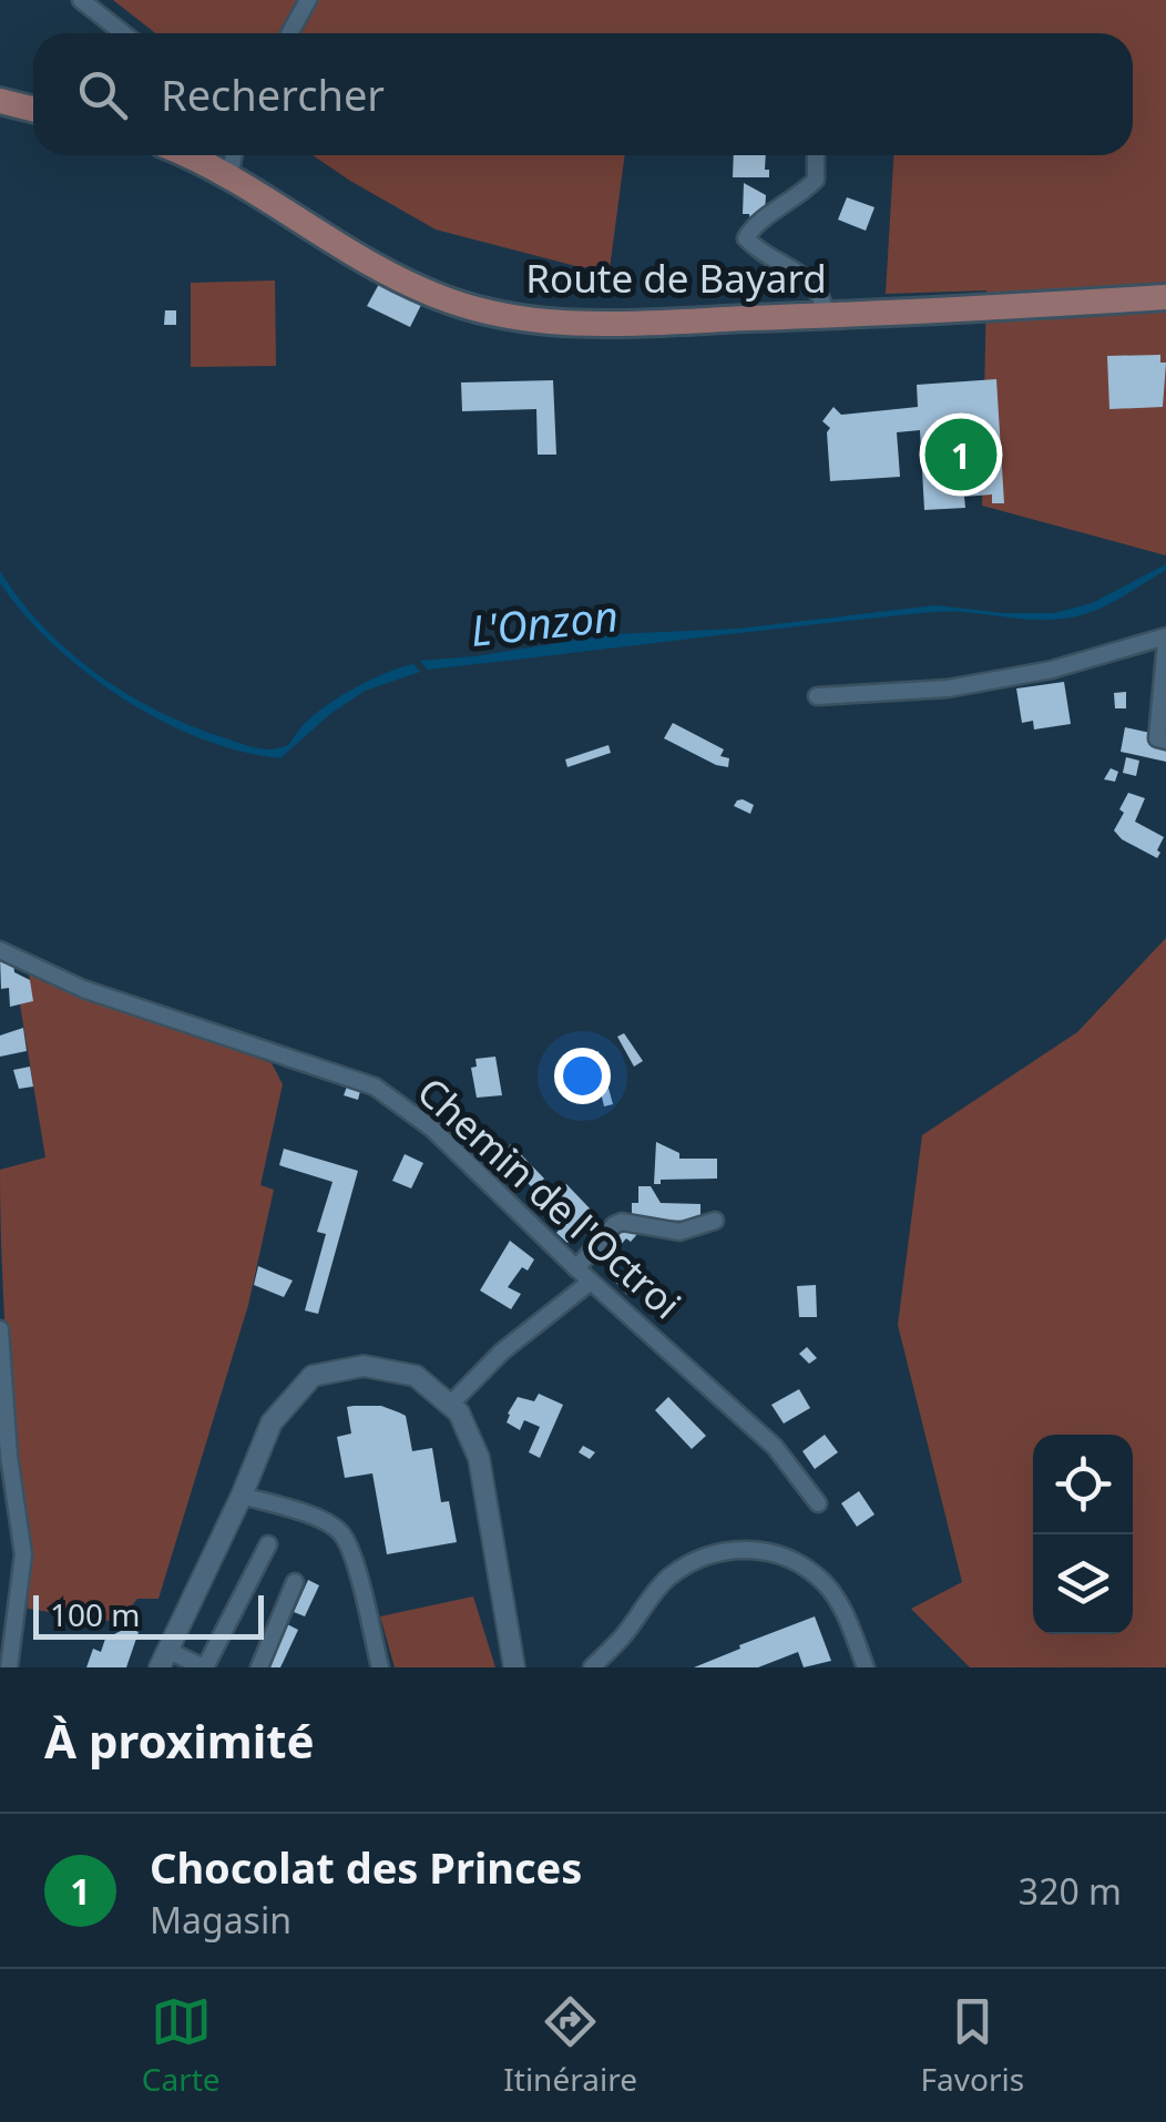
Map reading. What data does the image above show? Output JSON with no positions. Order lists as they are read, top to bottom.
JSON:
{
  "streets": {
    "main road": ["Route de Bayard"],
    "street": ["Chemin de l'Octroi"]
  },
  "water": ["L'Onzon"],
  "scale_bar": "100 m",
  "page": {
    "search": "Rechercher",
    "pins": "1",
    "scale": "100 m",
    "heading": "À proximité",
    "list": [
      {
        "mark": "1",
        "name": "Chocolat des Princes",
        "note": "Magasin",
        "value": "320 m"
      }
    ],
    "nav": ["Carte", "Itinéraire", "Favoris"]
  }
}
